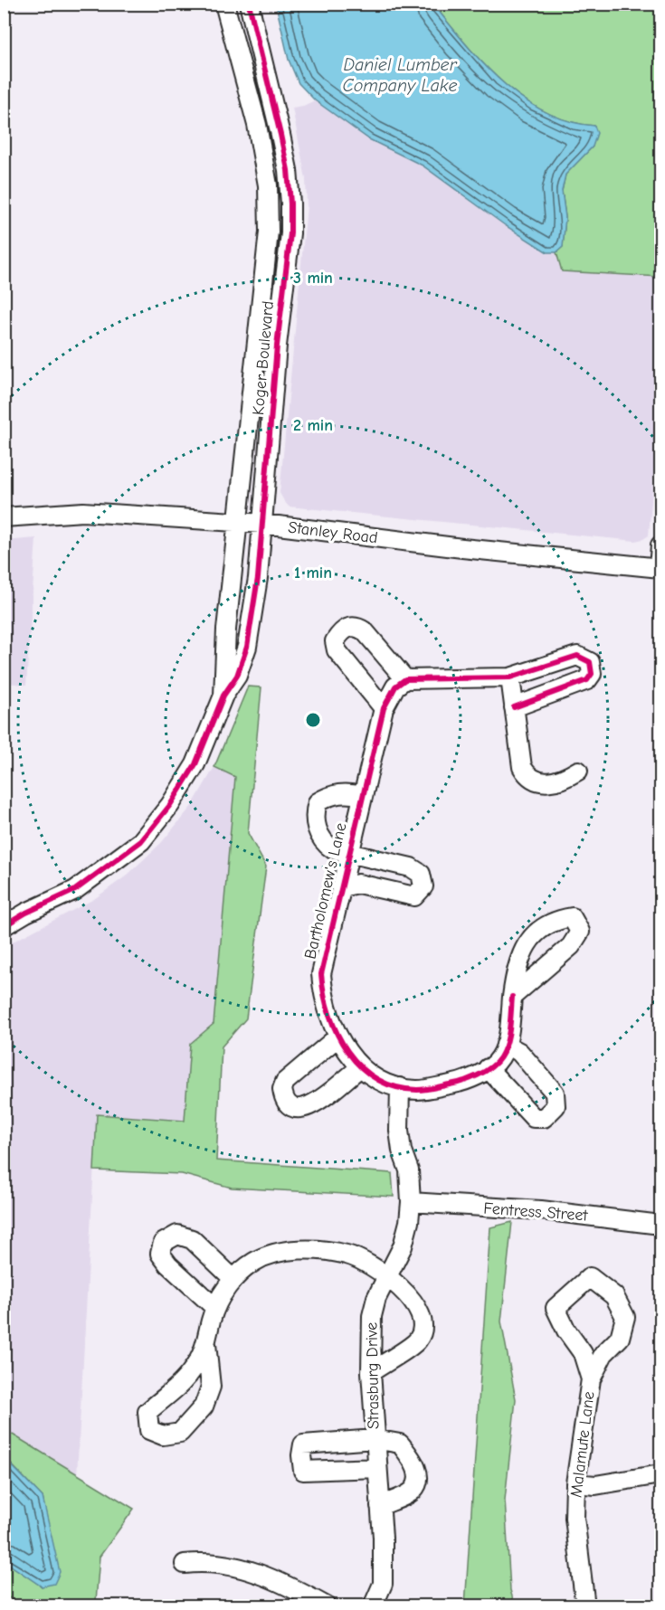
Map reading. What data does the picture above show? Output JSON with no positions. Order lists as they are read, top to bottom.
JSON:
{
  "streets": {
    "street": [
      "Koger Boulevard",
      "Stanley Road",
      "Bartholomew's Lane",
      "Fentress Street",
      "Strasburg Drive",
      "Malamute Lane"
    ]
  },
  "crossings": [
    ["Koger Boulevard", "Stanley Road"],
    ["Bartholomew's Lane", "Strasburg Drive"],
    ["Fentress Street", "Strasburg Drive"]
  ],
  "water": ["Daniel Lumber Company Lake"],
  "rings": ["3 min", "2 min", "1 min"]
}
